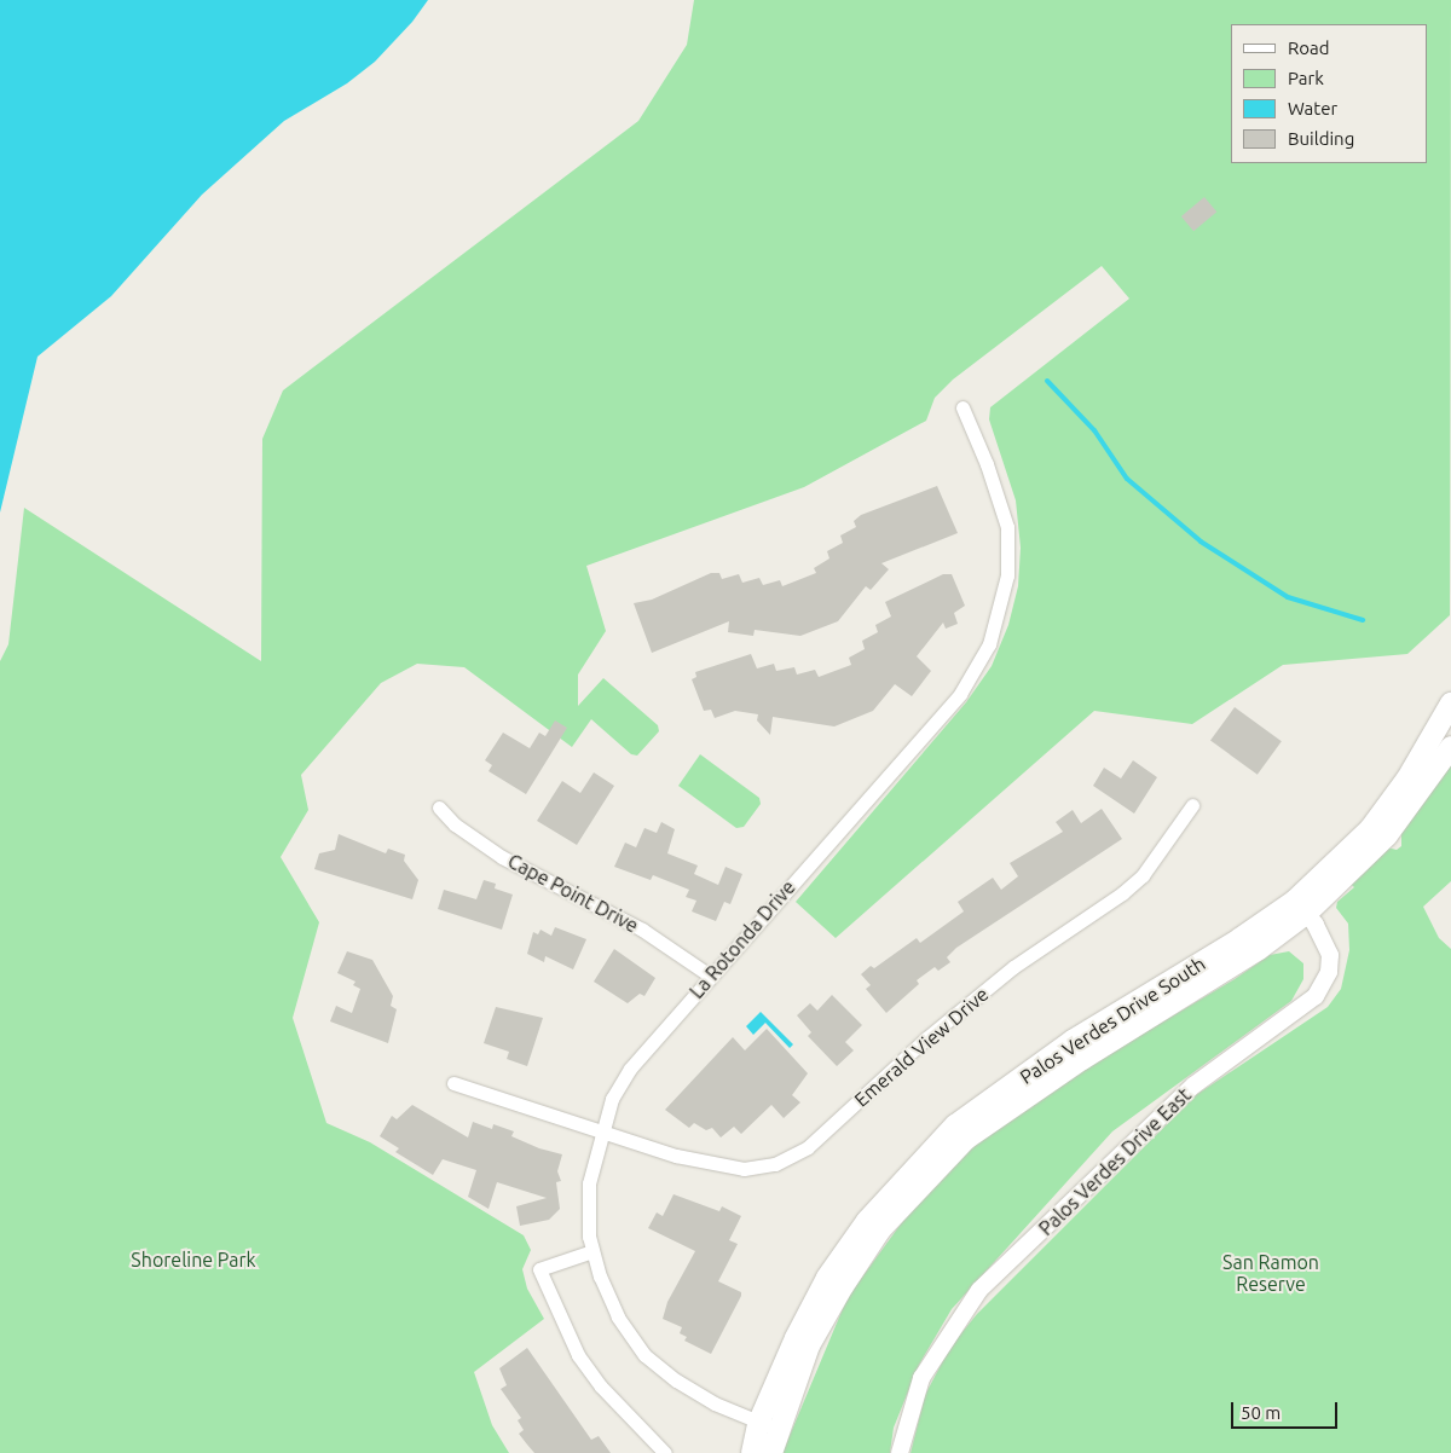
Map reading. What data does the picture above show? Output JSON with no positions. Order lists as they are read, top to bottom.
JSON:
{
  "streets": {
    "main road": ["Palos Verdes Drive South"],
    "street": [
      "Cape Point Drive",
      "La Rotonda Drive",
      "Emerald View Drive",
      "Palos Verdes Drive East"
    ]
  },
  "crossings": [
    ["Cape Point Drive", "La Rotonda Drive"],
    ["La Rotonda Drive", "Palos Verdes Drive South"],
    ["La Rotonda Drive", "Emerald View Drive"],
    ["Palos Verdes Drive South", "Palos Verdes Drive East"]
  ],
  "parks": ["Shoreline Park", "San Ramon Reserve"],
  "legend": [
    "Road",
    "Park",
    "Water",
    "Building"
  ],
  "scale_bar": "50 m"
}
